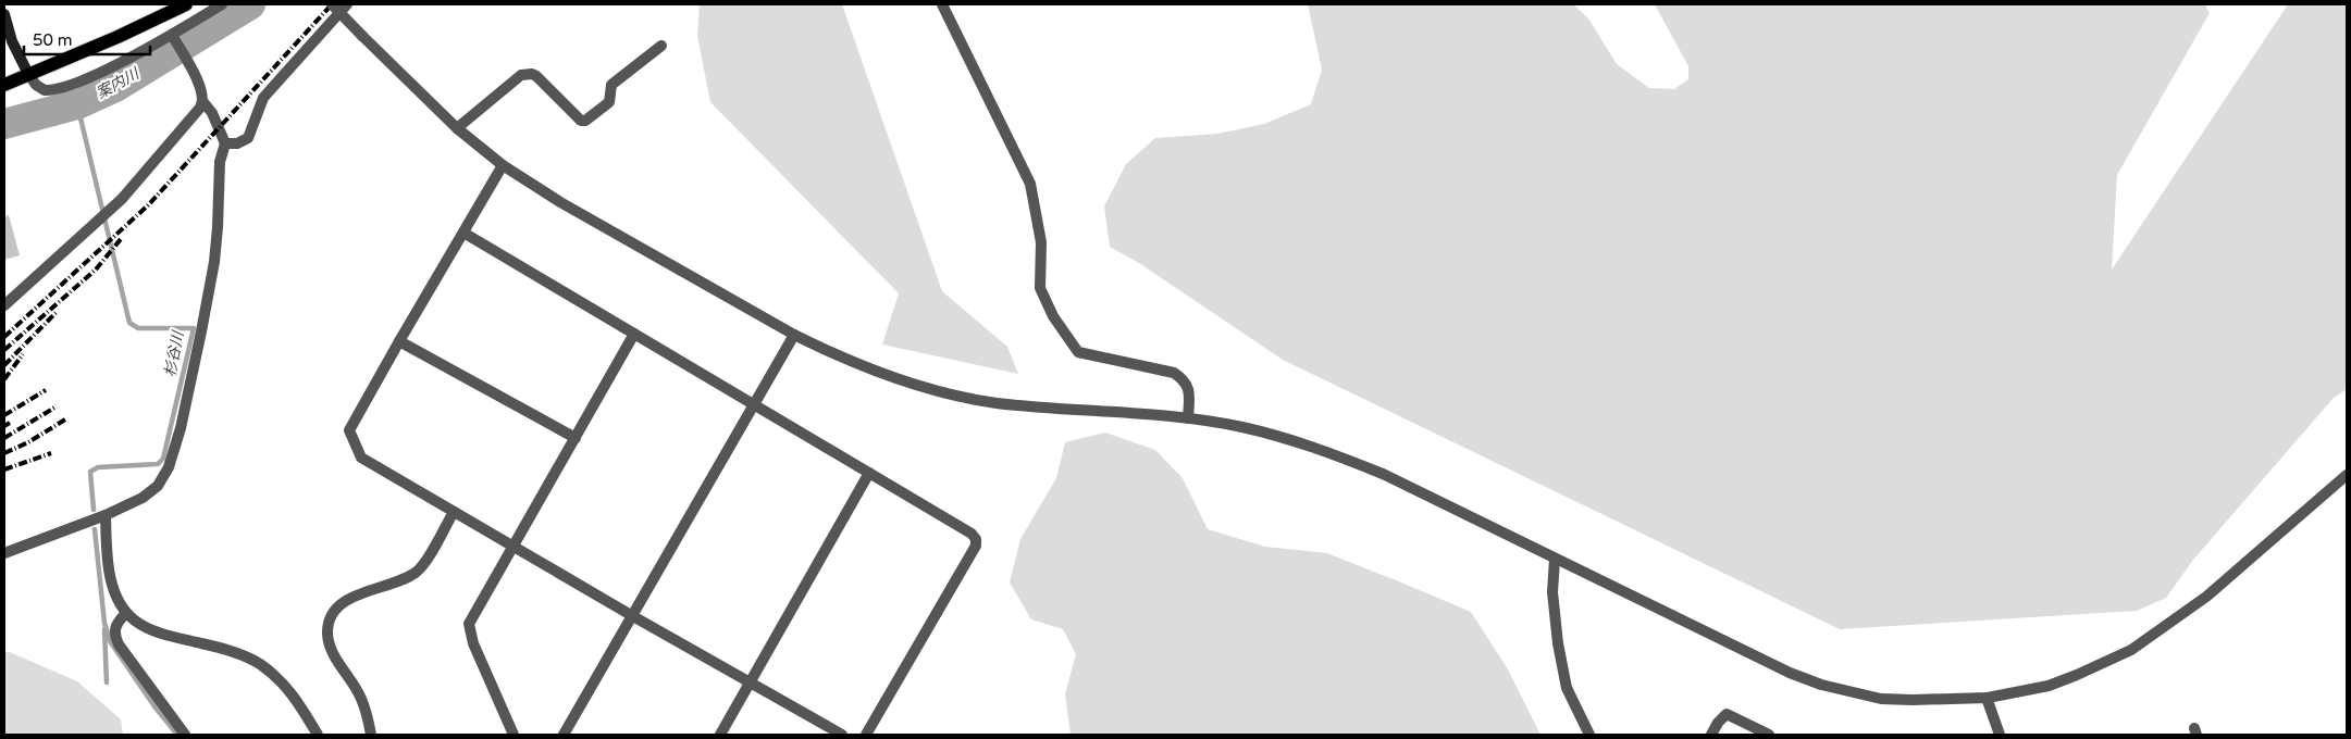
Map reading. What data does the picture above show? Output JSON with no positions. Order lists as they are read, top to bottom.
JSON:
{
  "water": ["案内川", "杉谷川"],
  "scale_bar": "50 m"
}
